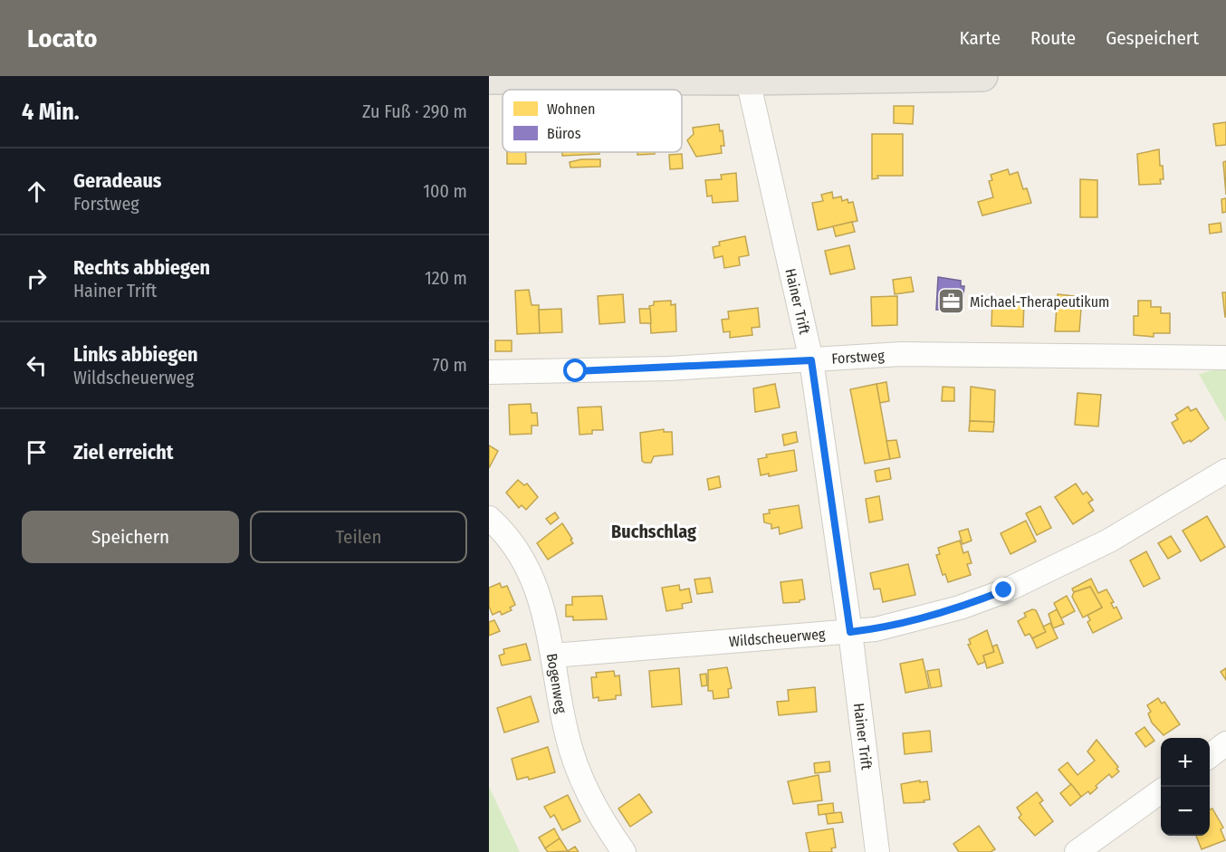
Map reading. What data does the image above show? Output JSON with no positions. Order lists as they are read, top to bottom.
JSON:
{
  "streets": {
    "street": [
      "Hainer Trift",
      "Forstweg",
      "Wildscheuerweg",
      "Bogenweg"
    ]
  },
  "crossings": [
    ["Hainer Trift", "Forstweg"],
    ["Hainer Trift", "Wildscheuerweg"],
    ["Wildscheuerweg", "Bogenweg"]
  ],
  "districts": ["Buchschlag"],
  "places": {
    "office": ["Michael-Therapeutikum"]
  },
  "legend": ["Wohnen", "Büros"],
  "page": {
    "header": "Locato",
    "nav": ["Karte", "Route", "Gespeichert"],
    "heading": ["4 Min.", "Zu Fuß · 290 m"],
    "list": [
      ["Geradeaus", "Forstweg", "100 m"],
      ["Rechts abbiegen", "Hainer Trift", "120 m"],
      ["Links abbiegen", "Wildscheuerweg", "70 m"],
      "Ziel erreicht"
    ],
    "buttons": ["Speichern", "Teilen"],
    "map_buttons": ["+", "−"]
  }
}
